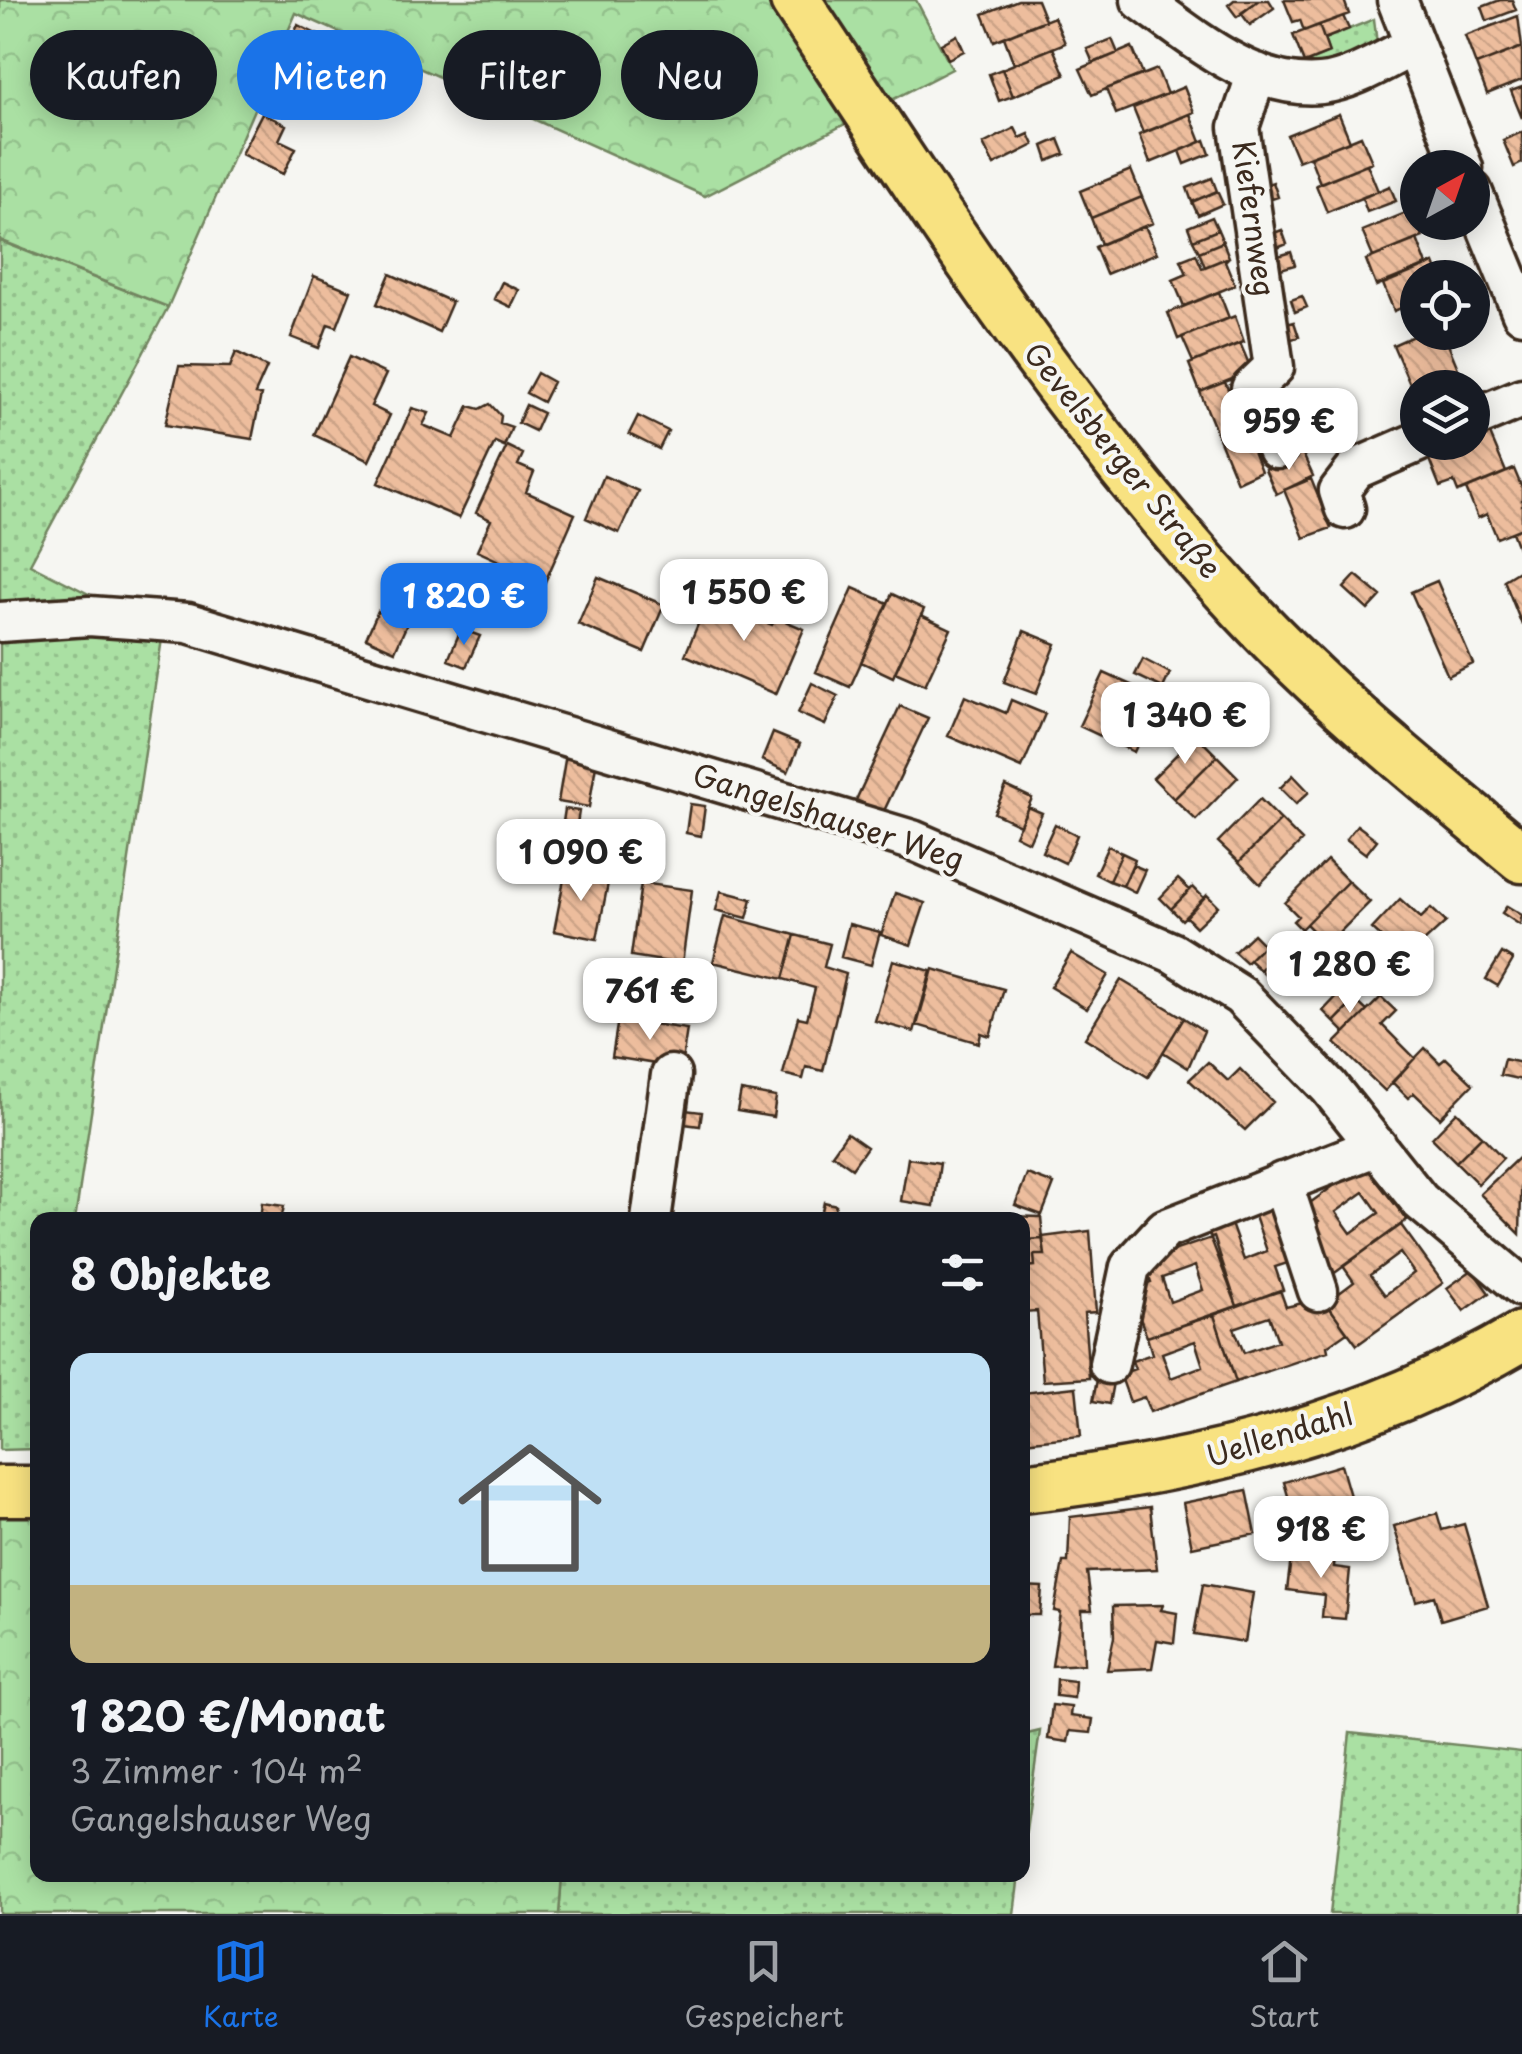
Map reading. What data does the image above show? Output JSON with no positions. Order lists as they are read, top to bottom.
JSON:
{
  "streets": {
    "main road": ["Gevelsberger Straße", "Uellendahl"],
    "street": ["Kiefernweg", "Gangelshauser Weg"]
  },
  "north": "top right",
  "page": {
    "chip": [
      "Kaufen",
      "Mieten",
      "Filter",
      "Neu"
    ],
    "price": [
      "959 €",
      "1 550 €",
      "1 820 €",
      "1 340 €",
      "1 090 €",
      "1 280 €",
      "761 €",
      "918 €"
    ],
    "heading": "8 Objekte",
    "list": [
      {
        "name": "1 820 €/Monat",
        "note": "3 Zimmer · 104 m² · Gangelshauser Weg"
      }
    ],
    "tabs": ["Karte", "Gespeichert", "Start"]
  }
}
